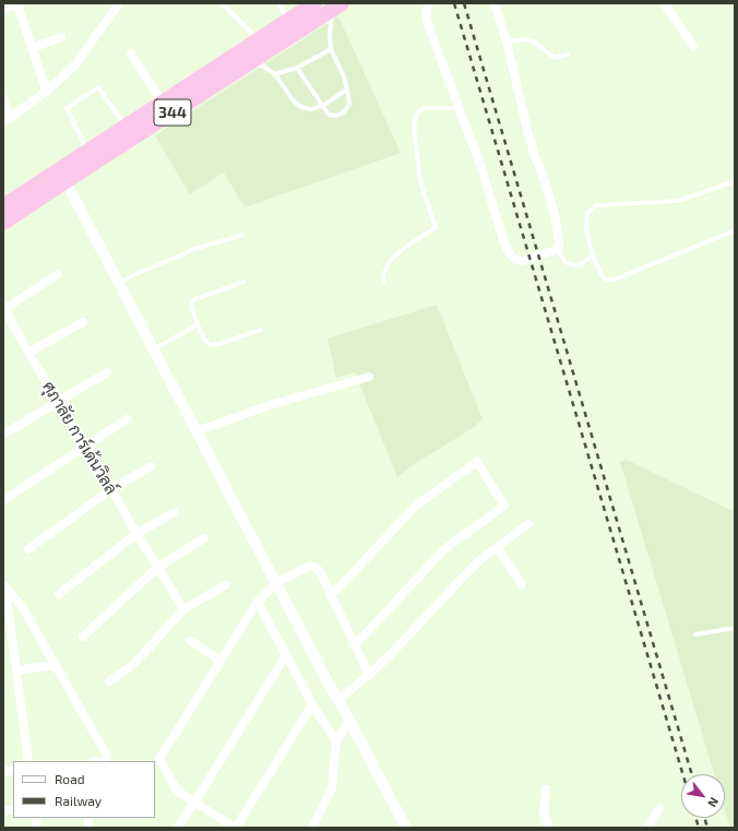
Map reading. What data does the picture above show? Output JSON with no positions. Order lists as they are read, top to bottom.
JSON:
{
  "streets": {
    "highway": ["344"],
    "street": ["ศุภาลัย การ์เด้นวิลล์"]
  },
  "legend": ["Road", "Railway"],
  "north": "bottom right"
}
